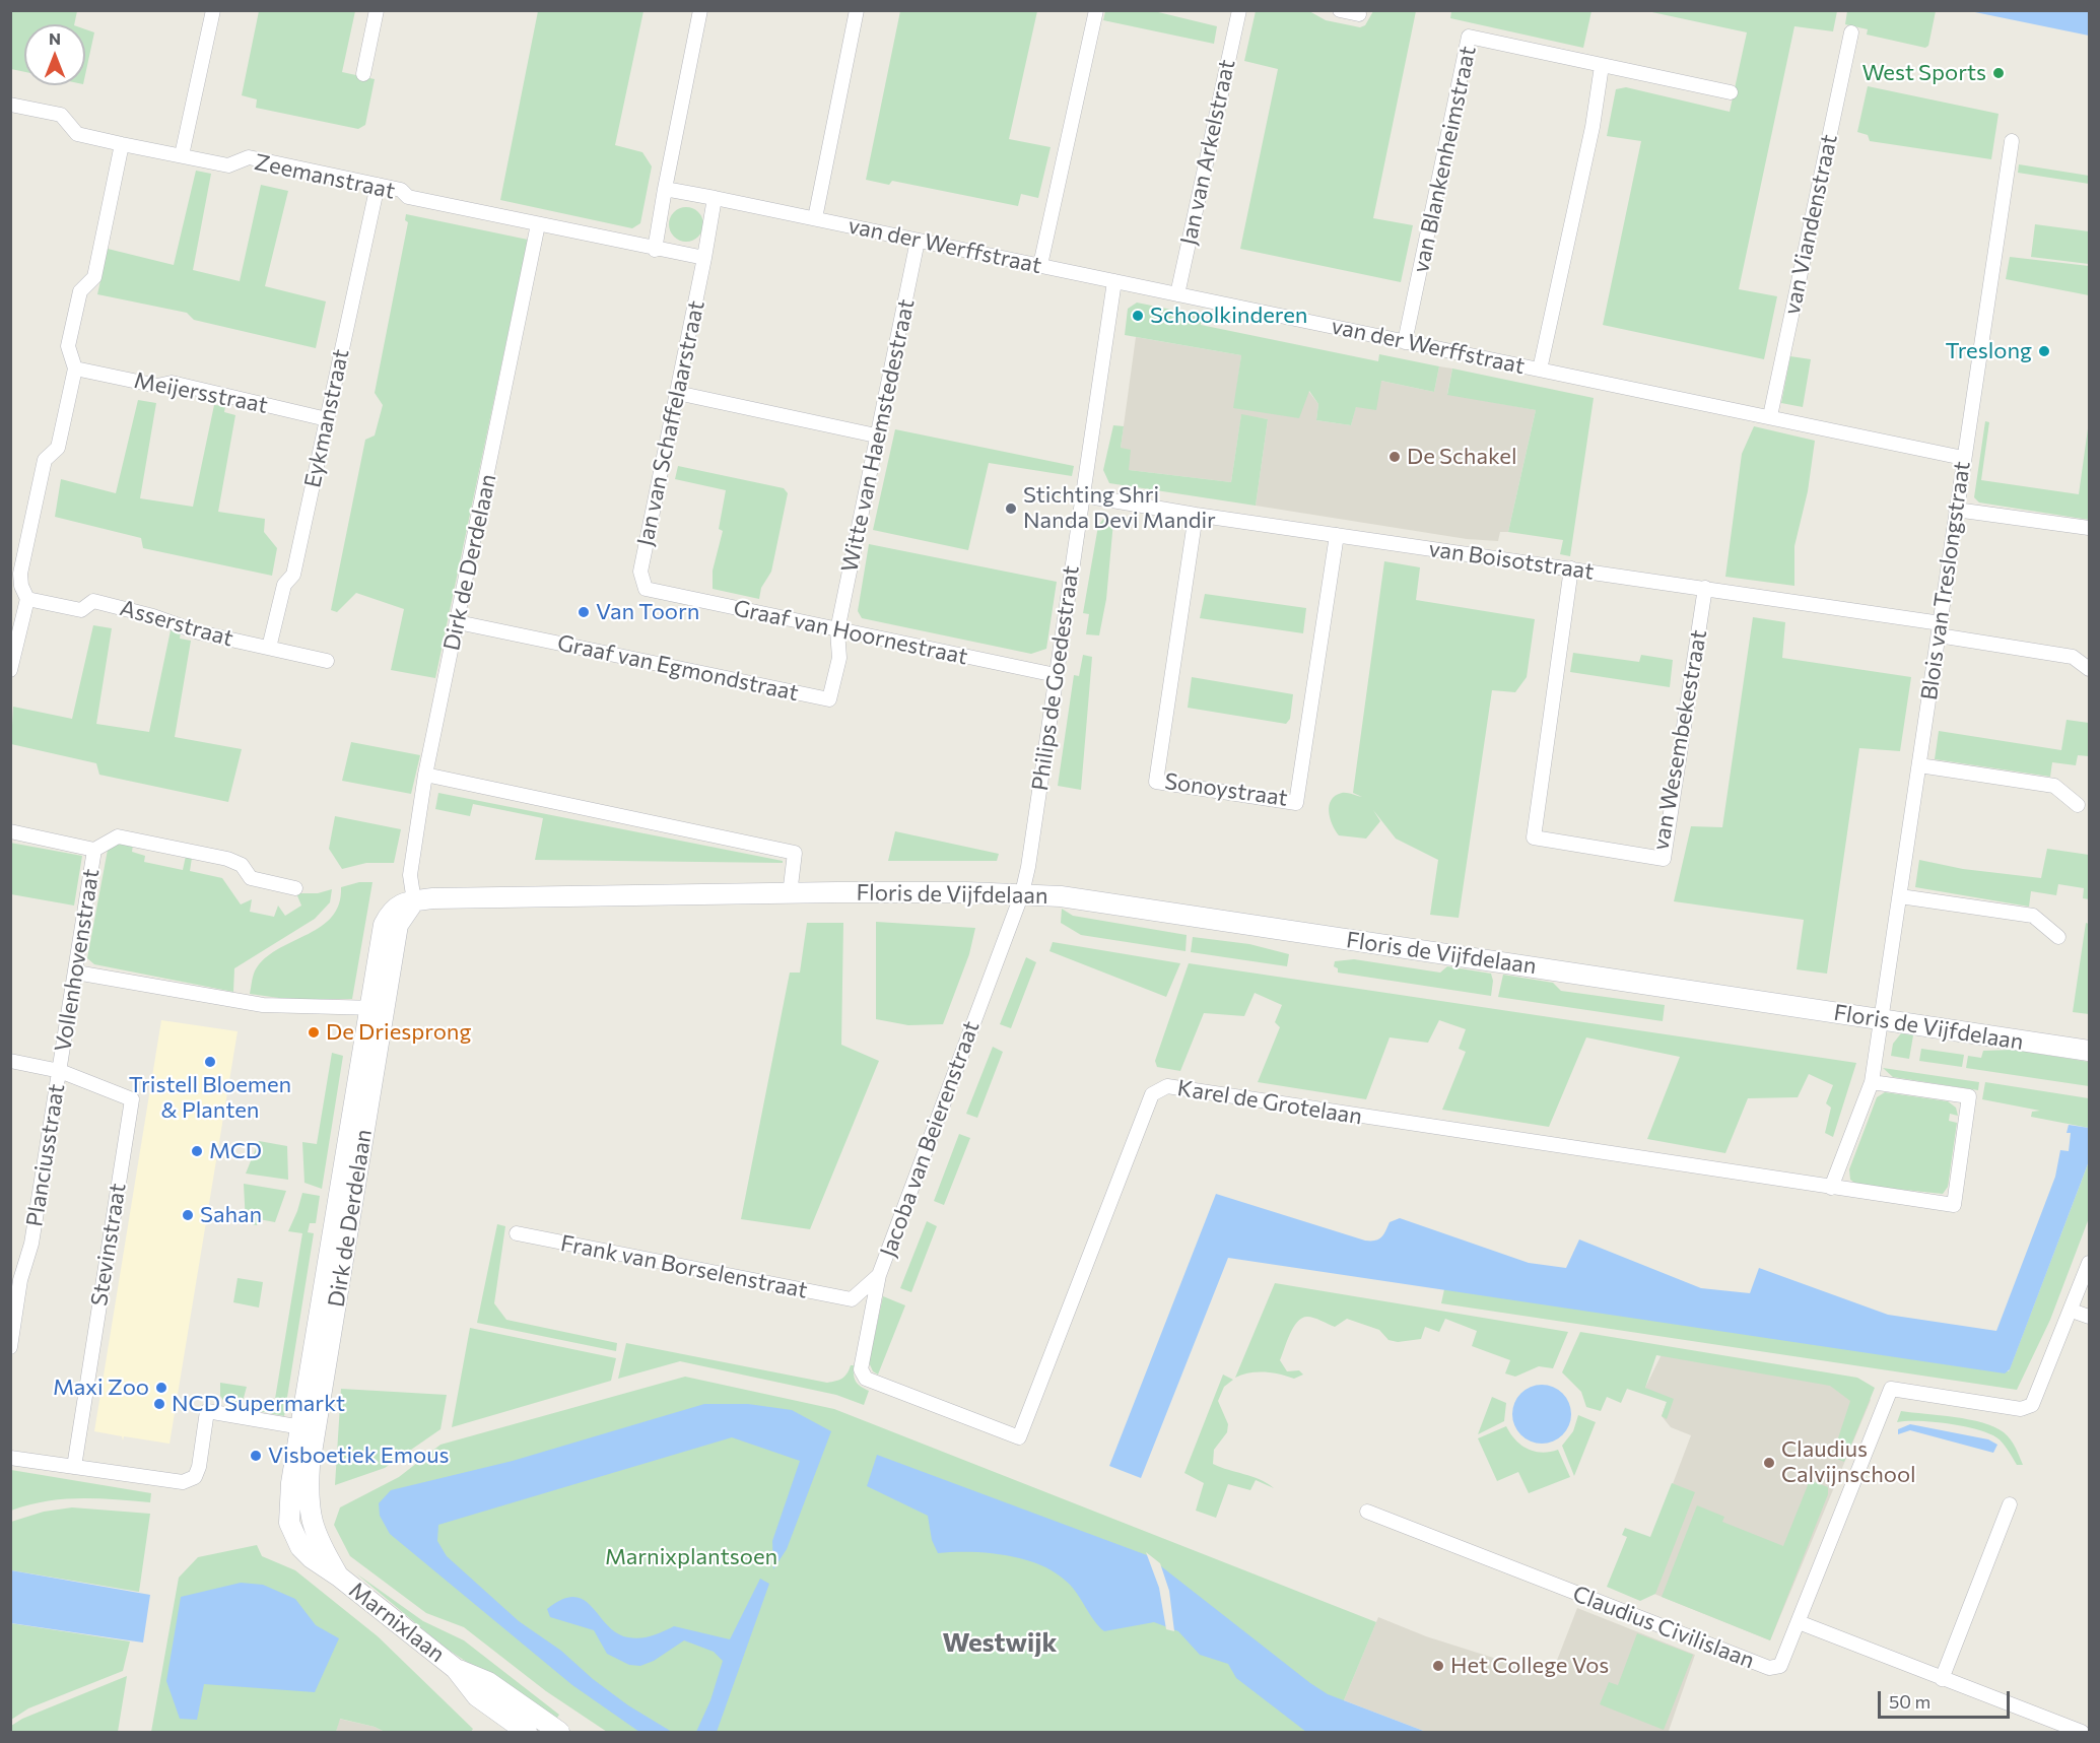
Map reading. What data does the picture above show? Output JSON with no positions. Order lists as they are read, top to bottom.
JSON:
{
  "streets": {
    "street": [
      "Jan van Arkelstraat",
      "van Blankenheimstraat",
      "Zeemanstraat",
      "van Viandenstraat",
      "van der Werffstraat",
      "Meijersstraat",
      "Eykmanstraat",
      "Jan van Schaffelaarstraat",
      "Witte van Haemstedestraat",
      "van Boisotstraat",
      "Dirk de Derdelaan",
      "Blois van Treslongstraat",
      "Asserstraat",
      "Graaf van Hoornestraat",
      "Graaf van Egmondstraat",
      "Philips de Goedestraat",
      "van Wesembekestraat",
      "Sonoystraat",
      "Floris de Vijfdelaan",
      "Vollenhovenstraat",
      "Karel de Grotelaan",
      "Jacoba van Beierenstraat",
      "Planciusstraat",
      "Stevinstraat",
      "Frank van Borselenstraat",
      "Marnixlaan",
      "Claudius Civilislaan"
    ]
  },
  "crossings": [
    ["Jan van Arkelstraat", "van der Werffstraat"],
    ["van Blankenheimstraat", "van der Werffstraat"],
    ["Zeemanstraat", "Eykmanstraat"],
    ["Zeemanstraat", "Dirk de Derdelaan"],
    ["van Viandenstraat", "van der Werffstraat"],
    ["van der Werffstraat", "Witte van Haemstedestraat"],
    ["van der Werffstraat", "Blois van Treslongstraat"],
    ["van der Werffstraat", "Philips de Goedestraat"],
    ["Meijersstraat", "Eykmanstraat"],
    ["Eykmanstraat", "Asserstraat"],
    ["Jan van Schaffelaarstraat", "Graaf van Hoornestraat"],
    ["Witte van Haemstedestraat", "Graaf van Hoornestraat"],
    ["Witte van Haemstedestraat", "Graaf van Egmondstraat"],
    ["van Boisotstraat", "Blois van Treslongstraat"],
    ["van Boisotstraat", "Philips de Goedestraat"],
    ["van Boisotstraat", "van Wesembekestraat"],
    ["van Boisotstraat", "Sonoystraat"],
    ["Dirk de Derdelaan", "Graaf van Egmondstraat"],
    ["Dirk de Derdelaan", "Floris de Vijfdelaan"],
    ["Dirk de Derdelaan", "Marnixlaan"],
    ["Blois van Treslongstraat", "Floris de Vijfdelaan"],
    ["Graaf van Hoornestraat", "Graaf van Egmondstraat"],
    ["Graaf van Hoornestraat", "Philips de Goedestraat"],
    ["Philips de Goedestraat", "Floris de Vijfdelaan"],
    ["Philips de Goedestraat", "Jacoba van Beierenstraat"],
    ["Floris de Vijfdelaan", "Jacoba van Beierenstraat"],
    ["Vollenhovenstraat", "Planciusstraat"],
    ["Vollenhovenstraat", "Stevinstraat"],
    ["Karel de Grotelaan", "Jacoba van Beierenstraat"],
    ["Jacoba van Beierenstraat", "Frank van Borselenstraat"],
    ["Planciusstraat", "Stevinstraat"]
  ],
  "districts": ["Westwijk"],
  "parks": ["Marnixplantsoen"],
  "places": [
    "West Sports",
    "Schoolkinderen",
    "Treslong",
    "De Schakel",
    "Stichting Shri Nanda Devi Mandir",
    "Van Toorn",
    "De Driesprong",
    "Tristell Bloemen & Planten",
    "MCD",
    "Sahan",
    "Maxi Zoo",
    "NCD Supermarkt",
    "Visboetiek Emous",
    "Claudius Calvijnschool",
    "Het College Vos"
  ],
  "scale_bar": "50 m",
  "north": "top"
}
